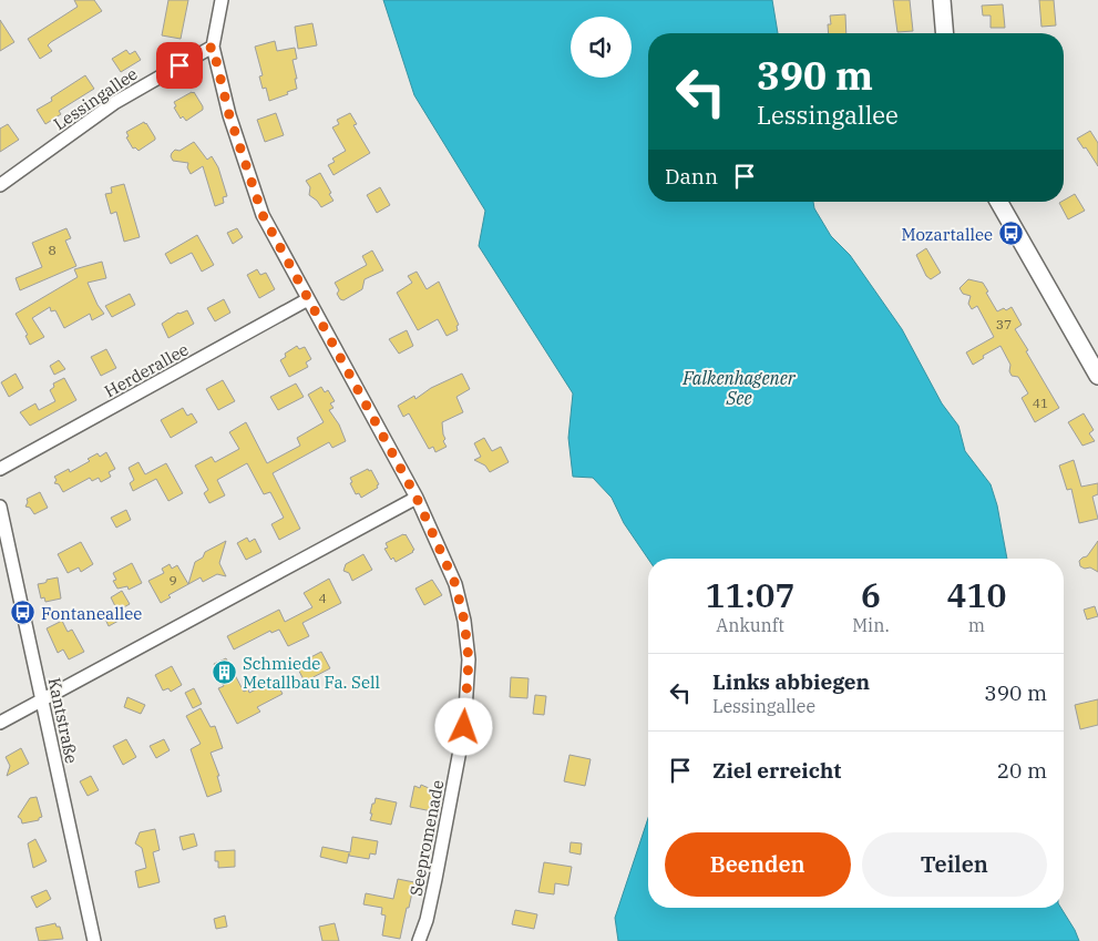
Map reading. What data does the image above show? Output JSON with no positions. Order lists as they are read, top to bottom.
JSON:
{
  "streets": {
    "street": [
      "Lessingallee",
      "Herderallee",
      "Kantstraße",
      "Seepromenade"
    ]
  },
  "crossings": [
    ["Lessingallee", "Seepromenade"],
    ["Herderallee", "Seepromenade"]
  ],
  "water": ["Falkenhagener See"],
  "places": {
    "bus stop": ["Mozartallee", "Fontaneallee"],
    "building": ["Schmiede Metallbau Fa. Sell"]
  },
  "house_numbers": [
    "8",
    "37",
    "41",
    "9",
    "4"
  ],
  "page": {
    "turn": ["390 m", "Lessingallee"],
    "then": "Dann",
    "eta": [
      "11:07",
      "Ankunft",
      "6",
      "Min.",
      "410",
      "m"
    ],
    "list": [
      {
        "name": "Links abbiegen",
        "note": "Lessingallee",
        "value": "390 m"
      },
      {
        "name": "Ziel erreicht",
        "value": "20 m"
      }
    ],
    "buttons": ["Beenden", "Teilen"]
  }
}
